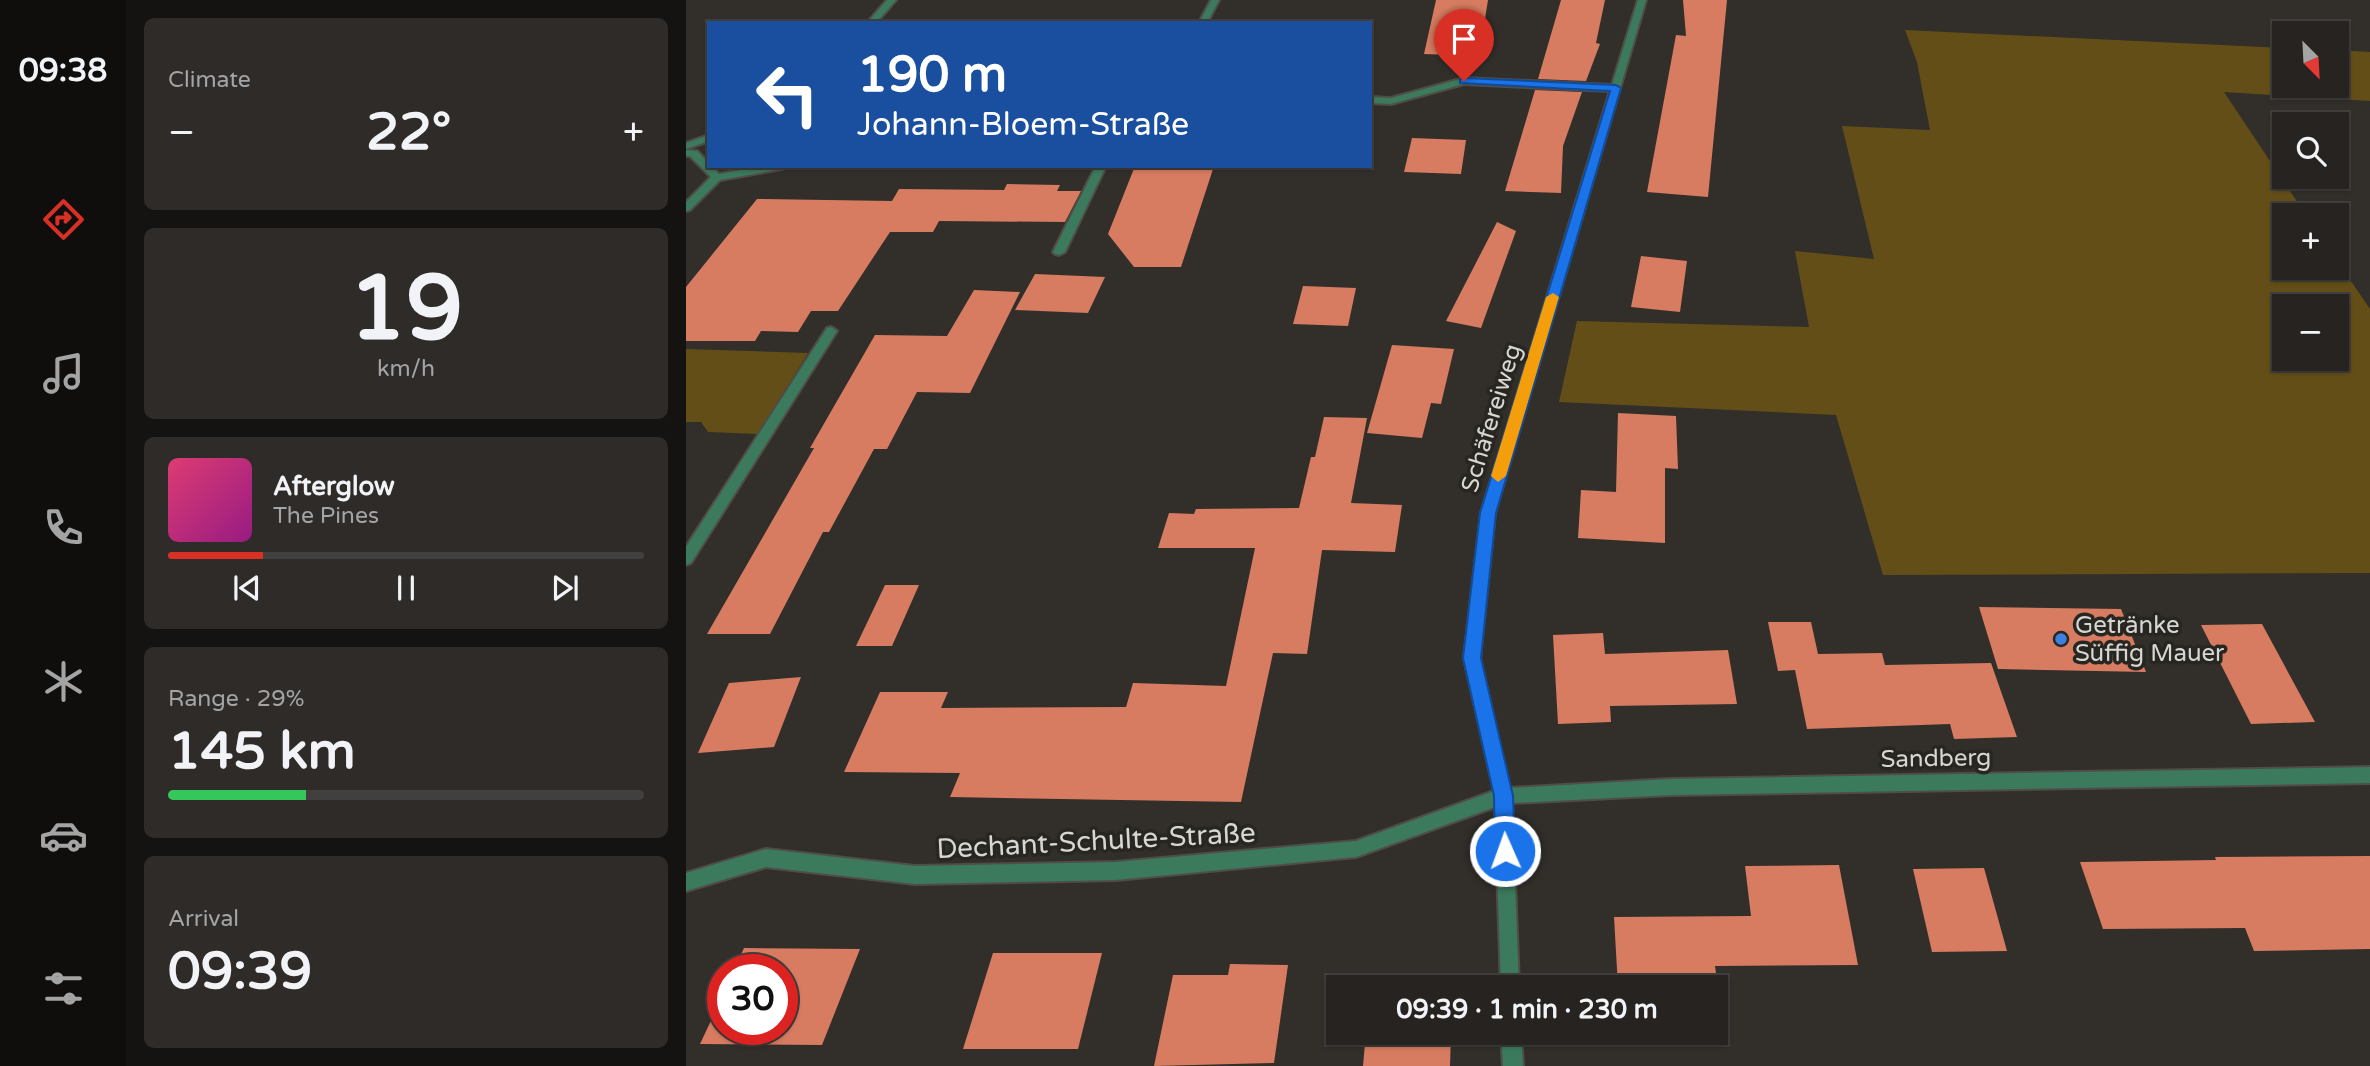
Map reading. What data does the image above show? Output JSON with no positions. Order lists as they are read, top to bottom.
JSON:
{
  "streets": {
    "street": ["Schäfereiweg", "Sandberg", "Dechant-Schulte-Straße"]
  },
  "crossings": [
    ["Schäfereiweg", "Sandberg"],
    ["Schäfereiweg", "Dechant-Schulte-Straße"],
    ["Sandberg", "Dechant-Schulte-Straße"]
  ],
  "places": ["Getränke Süffig Mauer"],
  "north": "bottom right",
  "page": {
    "tabs": "09:38",
    "tile": [
      "Climate",
      ["19", "km/h"],
      ["Range · 29%", "145 km"],
      ["Arrival", "09:39"]
    ],
    "map_buttons": ["+", "−"],
    "turn": ["190 m", "Johann-Bloem-Straße"],
    "heat": ["−", "22°", "+"],
    "song": ["Afterglow", "The Pines"],
    "limit": "30",
    "trip": "09:39 · 1 min · 230 m"
  }
}
